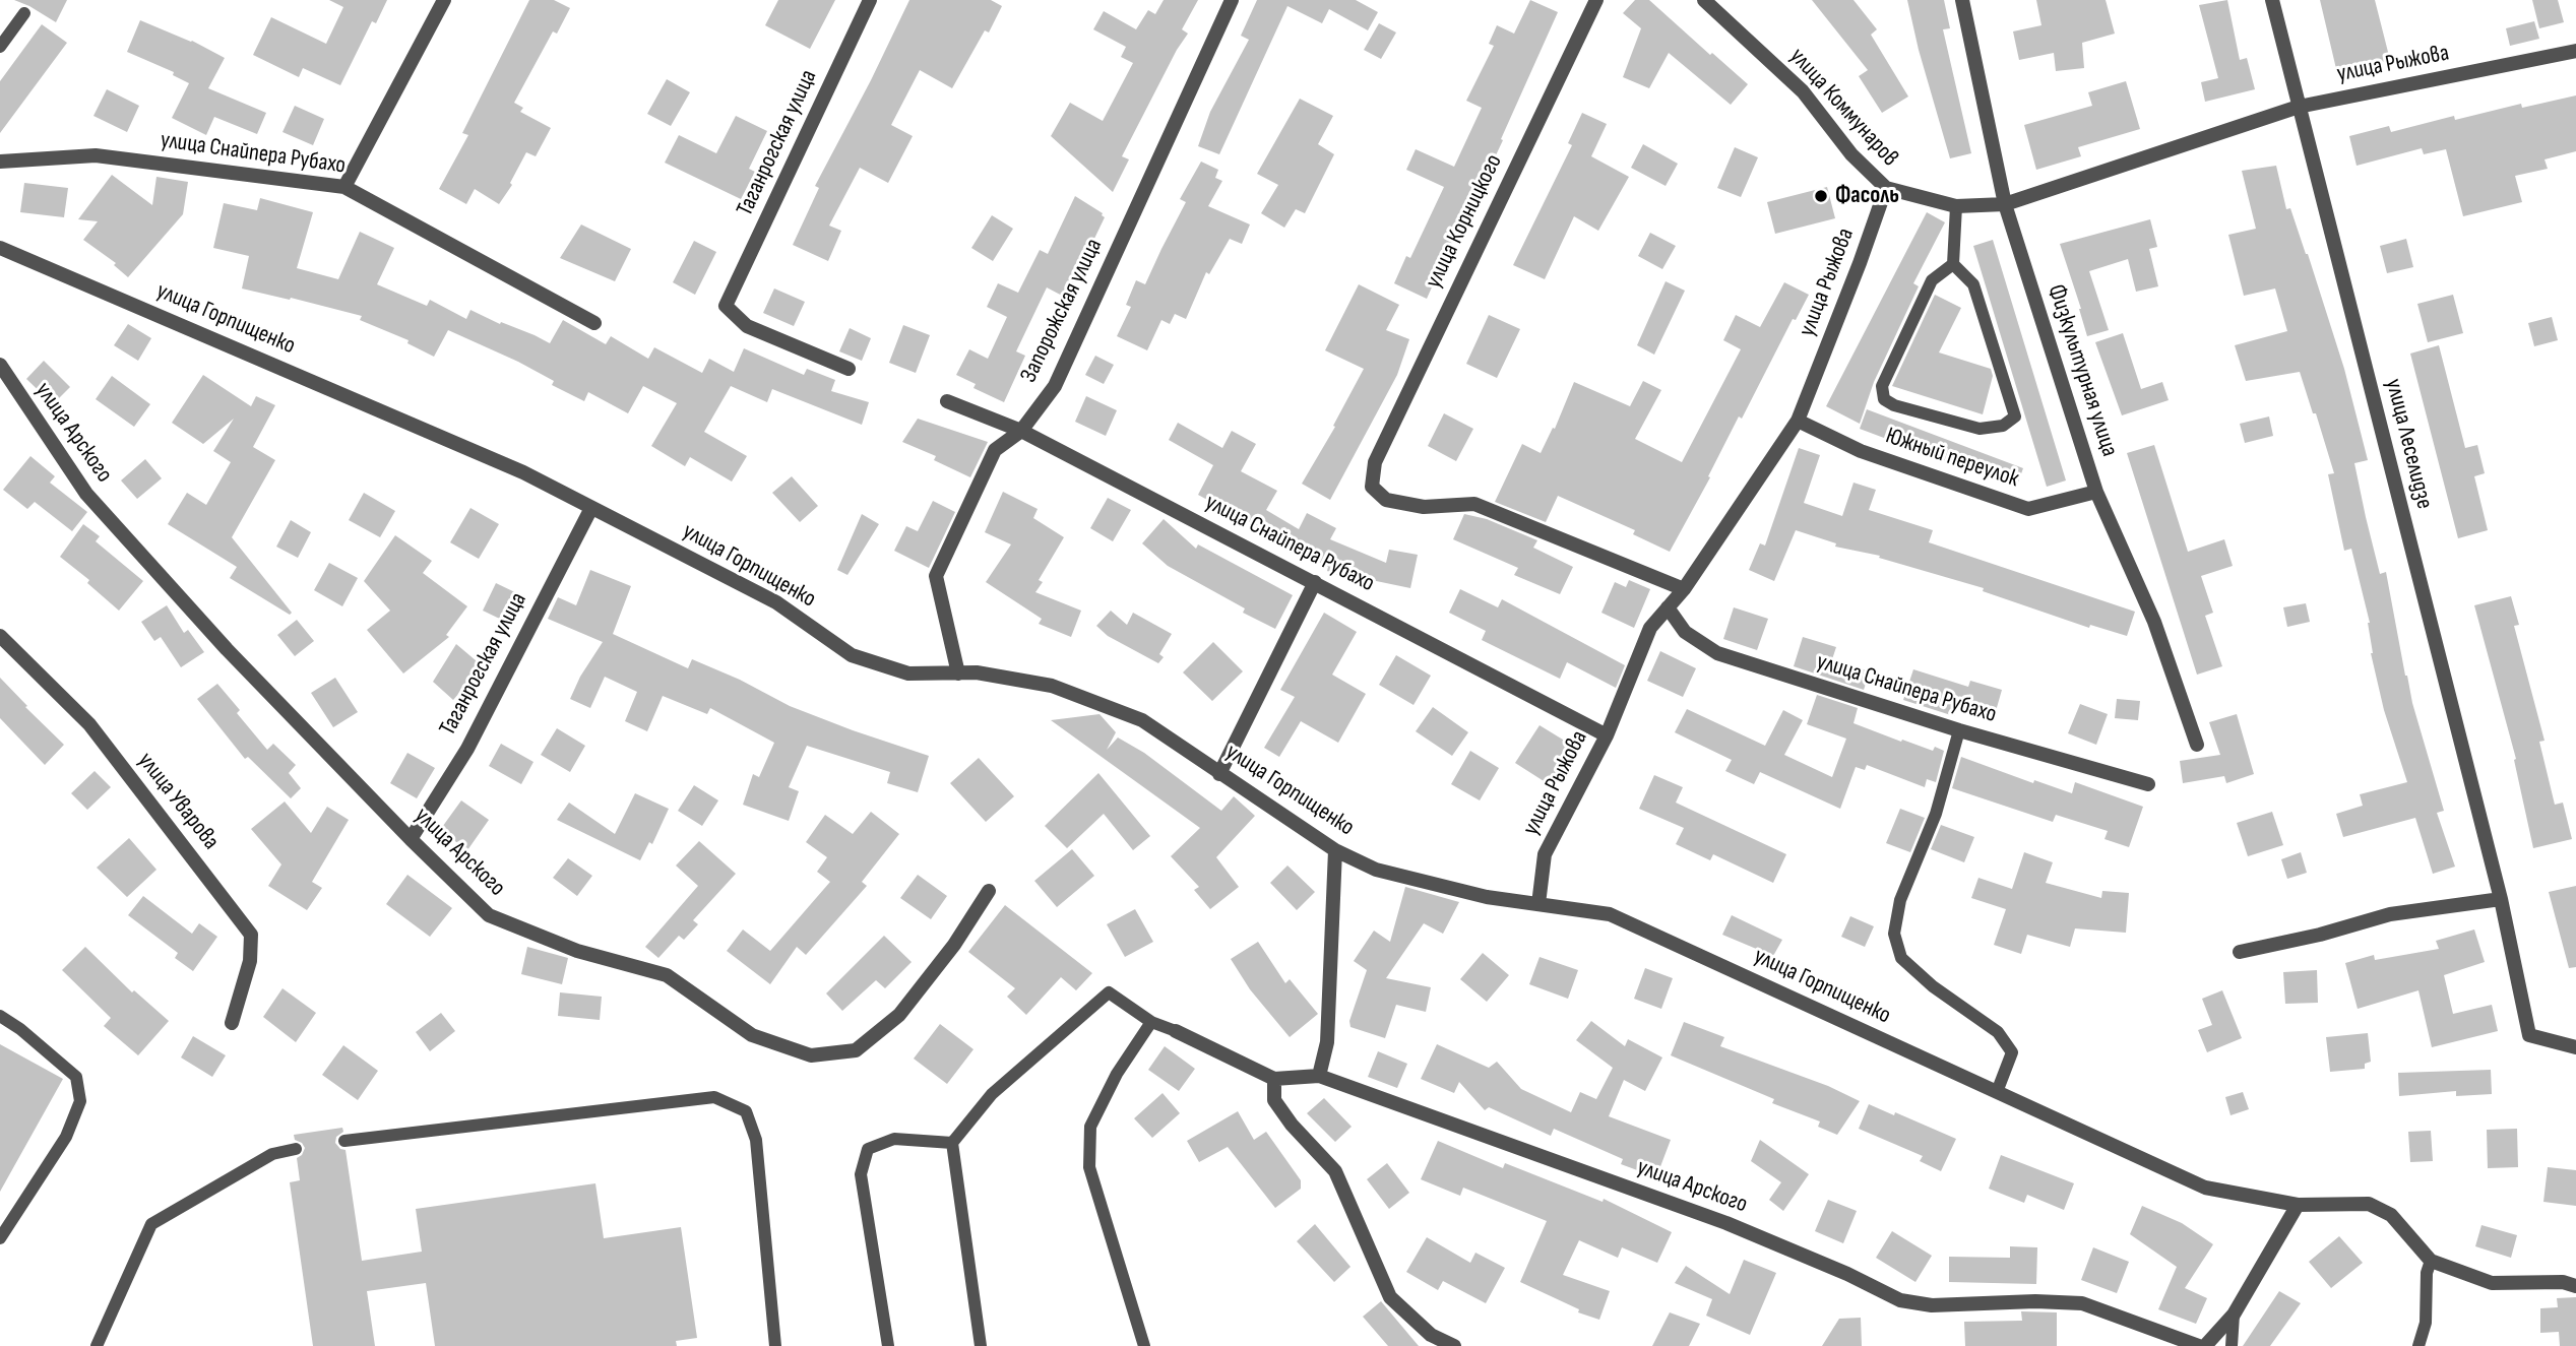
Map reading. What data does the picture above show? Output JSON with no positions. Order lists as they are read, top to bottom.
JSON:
{
  "streets": {
    "street": [
      "улица Рыжова",
      "улица Коммунаров",
      "Таганрогская улица",
      "улица Снайпера Рубахо",
      "улица Корницкого",
      "Запорожская улица",
      "улица Горпищенко",
      "Физкультурная улица",
      "улица Арского",
      "улица Леселидзе",
      "Южный переулок",
      "улица Уварова"
    ]
  },
  "crossings": [
    ["улица Рыжова", "улица Коммунаров"],
    ["улица Рыжова", "улица Снайпера Рубахо"],
    ["улица Рыжова", "улица Корницкого"],
    ["улица Рыжова", "улица Горпищенко"],
    ["улица Рыжова", "Физкультурная улица"],
    ["улица Рыжова", "улица Леселидзе"],
    ["улица Рыжова", "Южный переулок"],
    ["Таганрогская улица", "улица Горпищенко"],
    ["Таганрогская улица", "улица Арского"],
    ["улица Снайпера Рубахо", "Запорожская улица"],
    ["Запорожская улица", "улица Горпищенко"],
    ["Физкультурная улица", "Южный переулок"]
  ],
  "places": ["Фасоль"]
}
